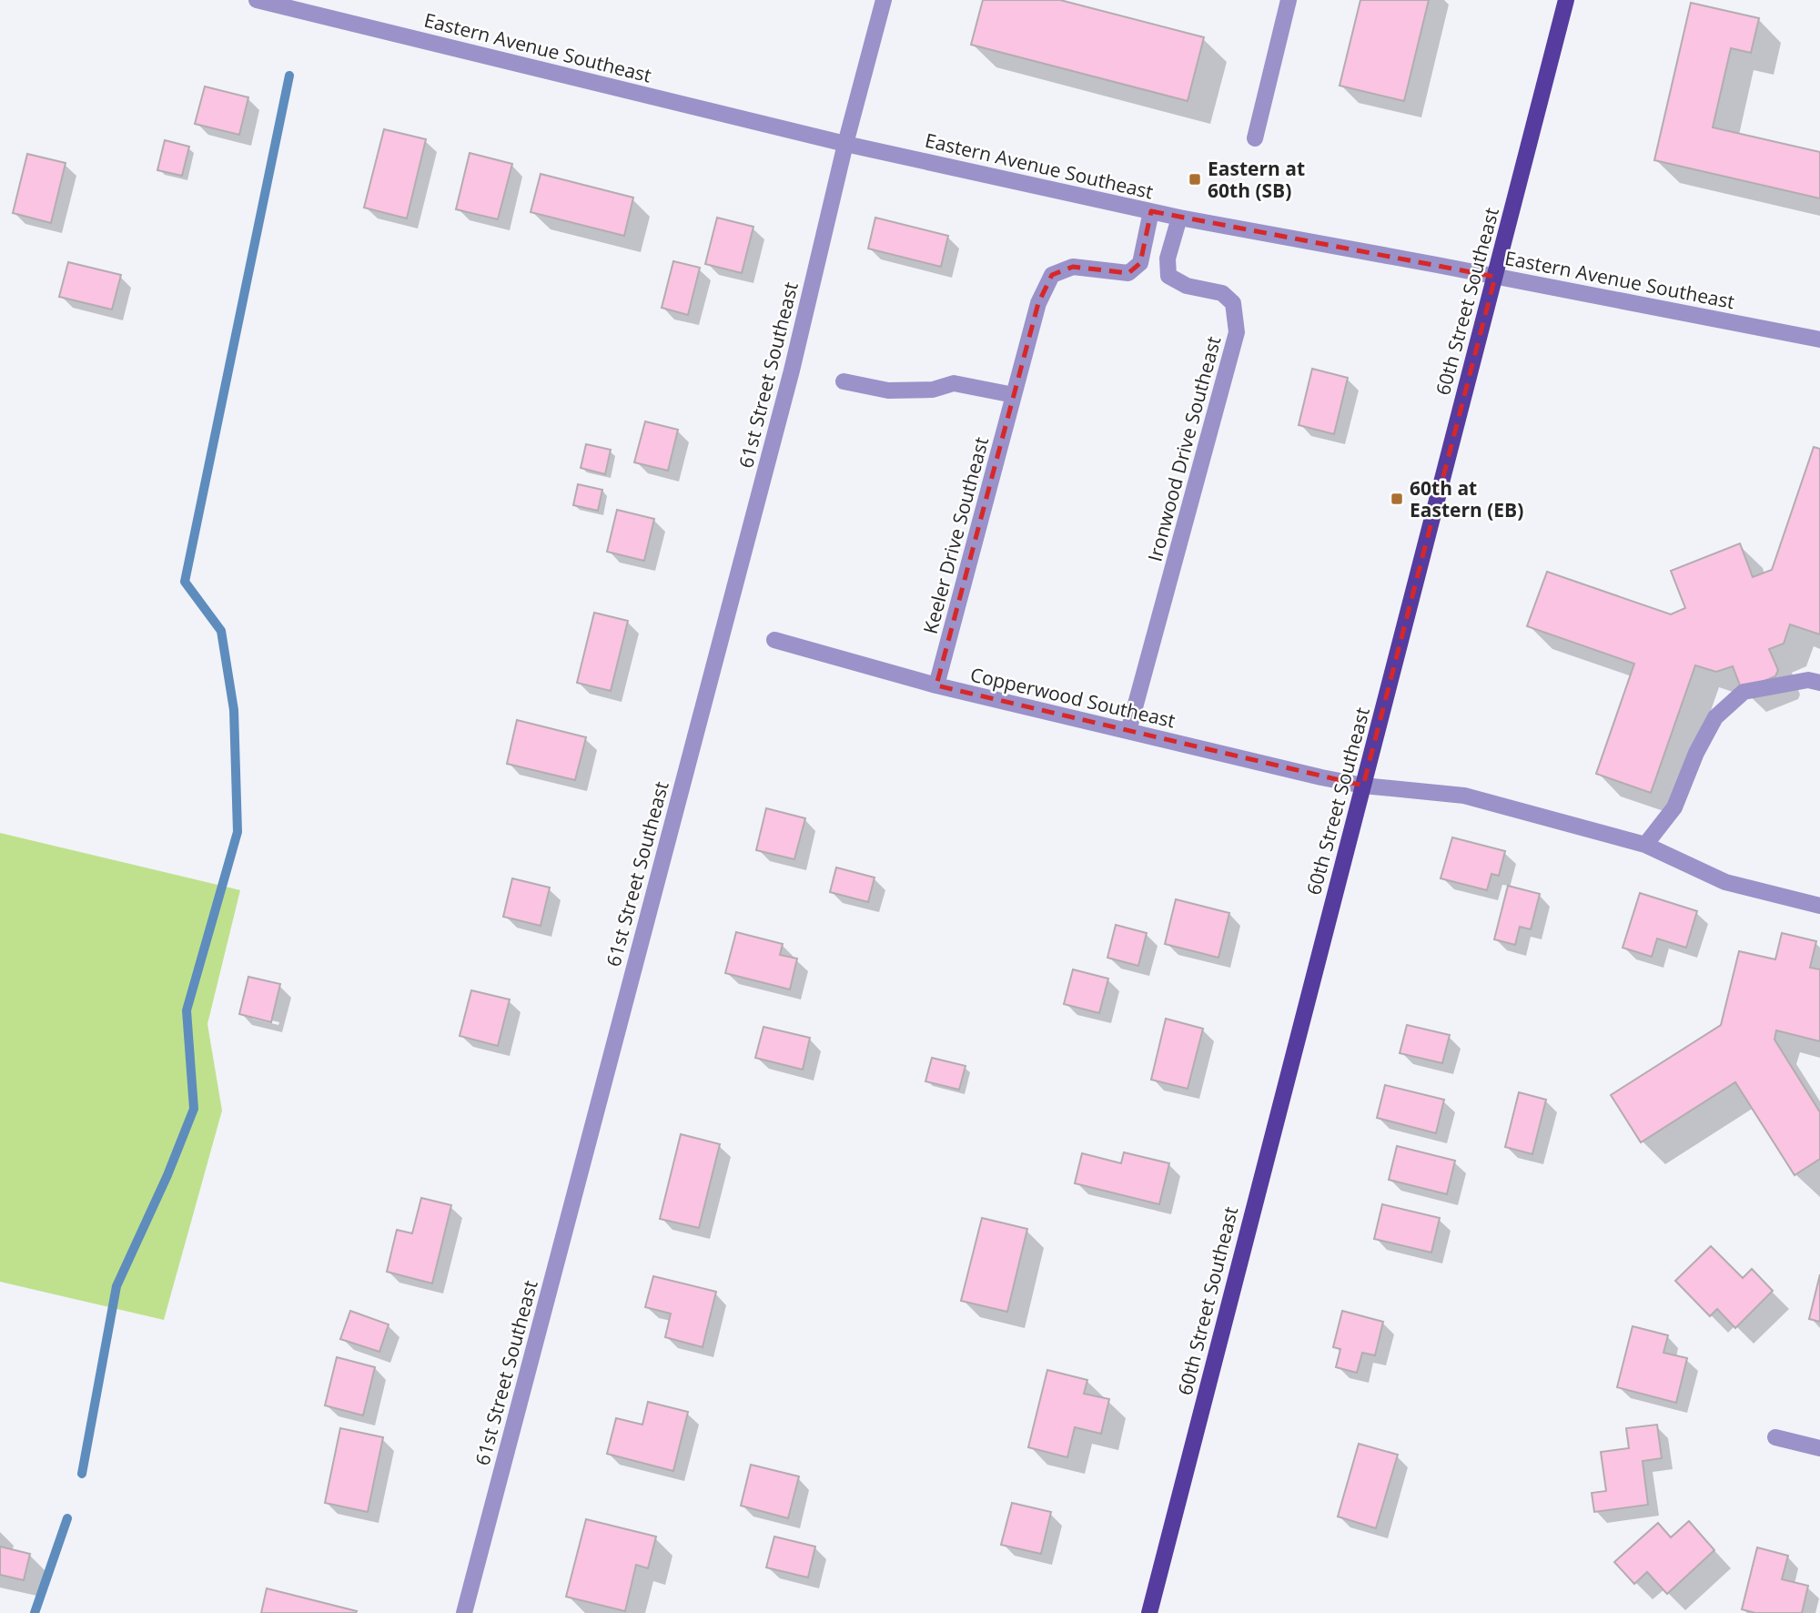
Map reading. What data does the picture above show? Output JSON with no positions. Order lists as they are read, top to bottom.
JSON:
{
  "streets": {
    "main road": ["60th Street Southeast"],
    "street": [
      "Eastern Avenue Southeast",
      "61st Street Southeast",
      "Ironwood Drive Southeast",
      "Keeler Drive Southeast",
      "Copperwood Southeast"
    ]
  },
  "crossings": [
    ["Eastern Avenue Southeast", "60th Street Southeast"],
    ["Eastern Avenue Southeast", "61st Street Southeast"],
    ["Eastern Avenue Southeast", "Ironwood Drive Southeast"],
    ["Eastern Avenue Southeast", "Keeler Drive Southeast"],
    ["60th Street Southeast", "Copperwood Southeast"],
    ["Ironwood Drive Southeast", "Copperwood Southeast"],
    ["Keeler Drive Southeast", "Copperwood Southeast"]
  ],
  "places": {
    "transit": ["Eastern at 60th (SB)", "60th at Eastern (EB)"]
  }
}
